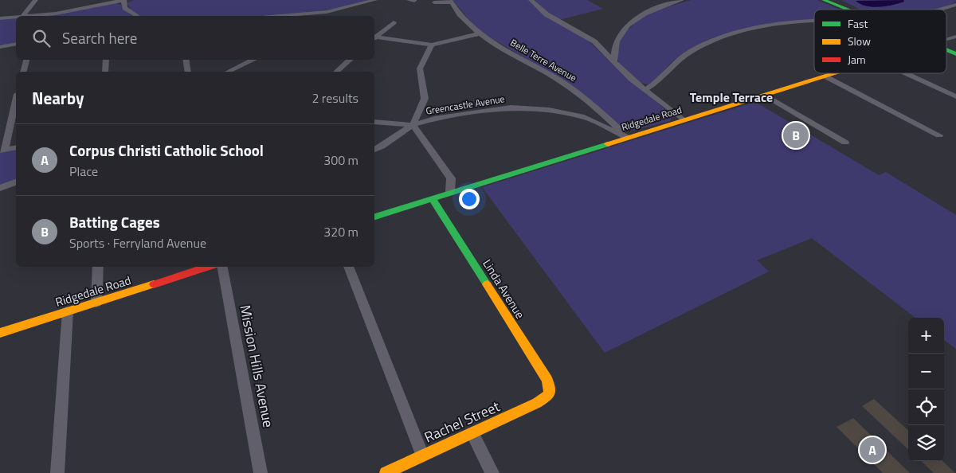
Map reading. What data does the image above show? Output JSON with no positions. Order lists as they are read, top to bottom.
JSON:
{
  "streets": {
    "street": [
      "Belle Terre Avenue",
      "Greencastle Avenue",
      "Ridgedale Road",
      "Linda Avenue",
      "Mission Hills Avenue",
      "Rachel Street"
    ]
  },
  "crossings": [
    ["Belle Terre Avenue", "Greencastle Avenue"],
    ["Belle Terre Avenue", "Ridgedale Road"],
    ["Greencastle Avenue", "Ridgedale Road"],
    ["Ridgedale Road", "Linda Avenue"],
    ["Linda Avenue", "Rachel Street"]
  ],
  "districts": ["Temple Terrace"],
  "legend": ["Fast", "Slow", "Jam"],
  "page": {
    "search": "Search here",
    "heading": ["Nearby", "2 results"],
    "pins": ["B", "A"],
    "list": [
      {
        "mark": "A",
        "name": "Corpus Christi Catholic School",
        "note": "Place",
        "value": "300 m"
      },
      {
        "mark": "B",
        "name": "Batting Cages",
        "note": "Sports · Ferryland Avenue",
        "value": "320 m"
      }
    ],
    "map_buttons": ["+", "−"]
  }
}
